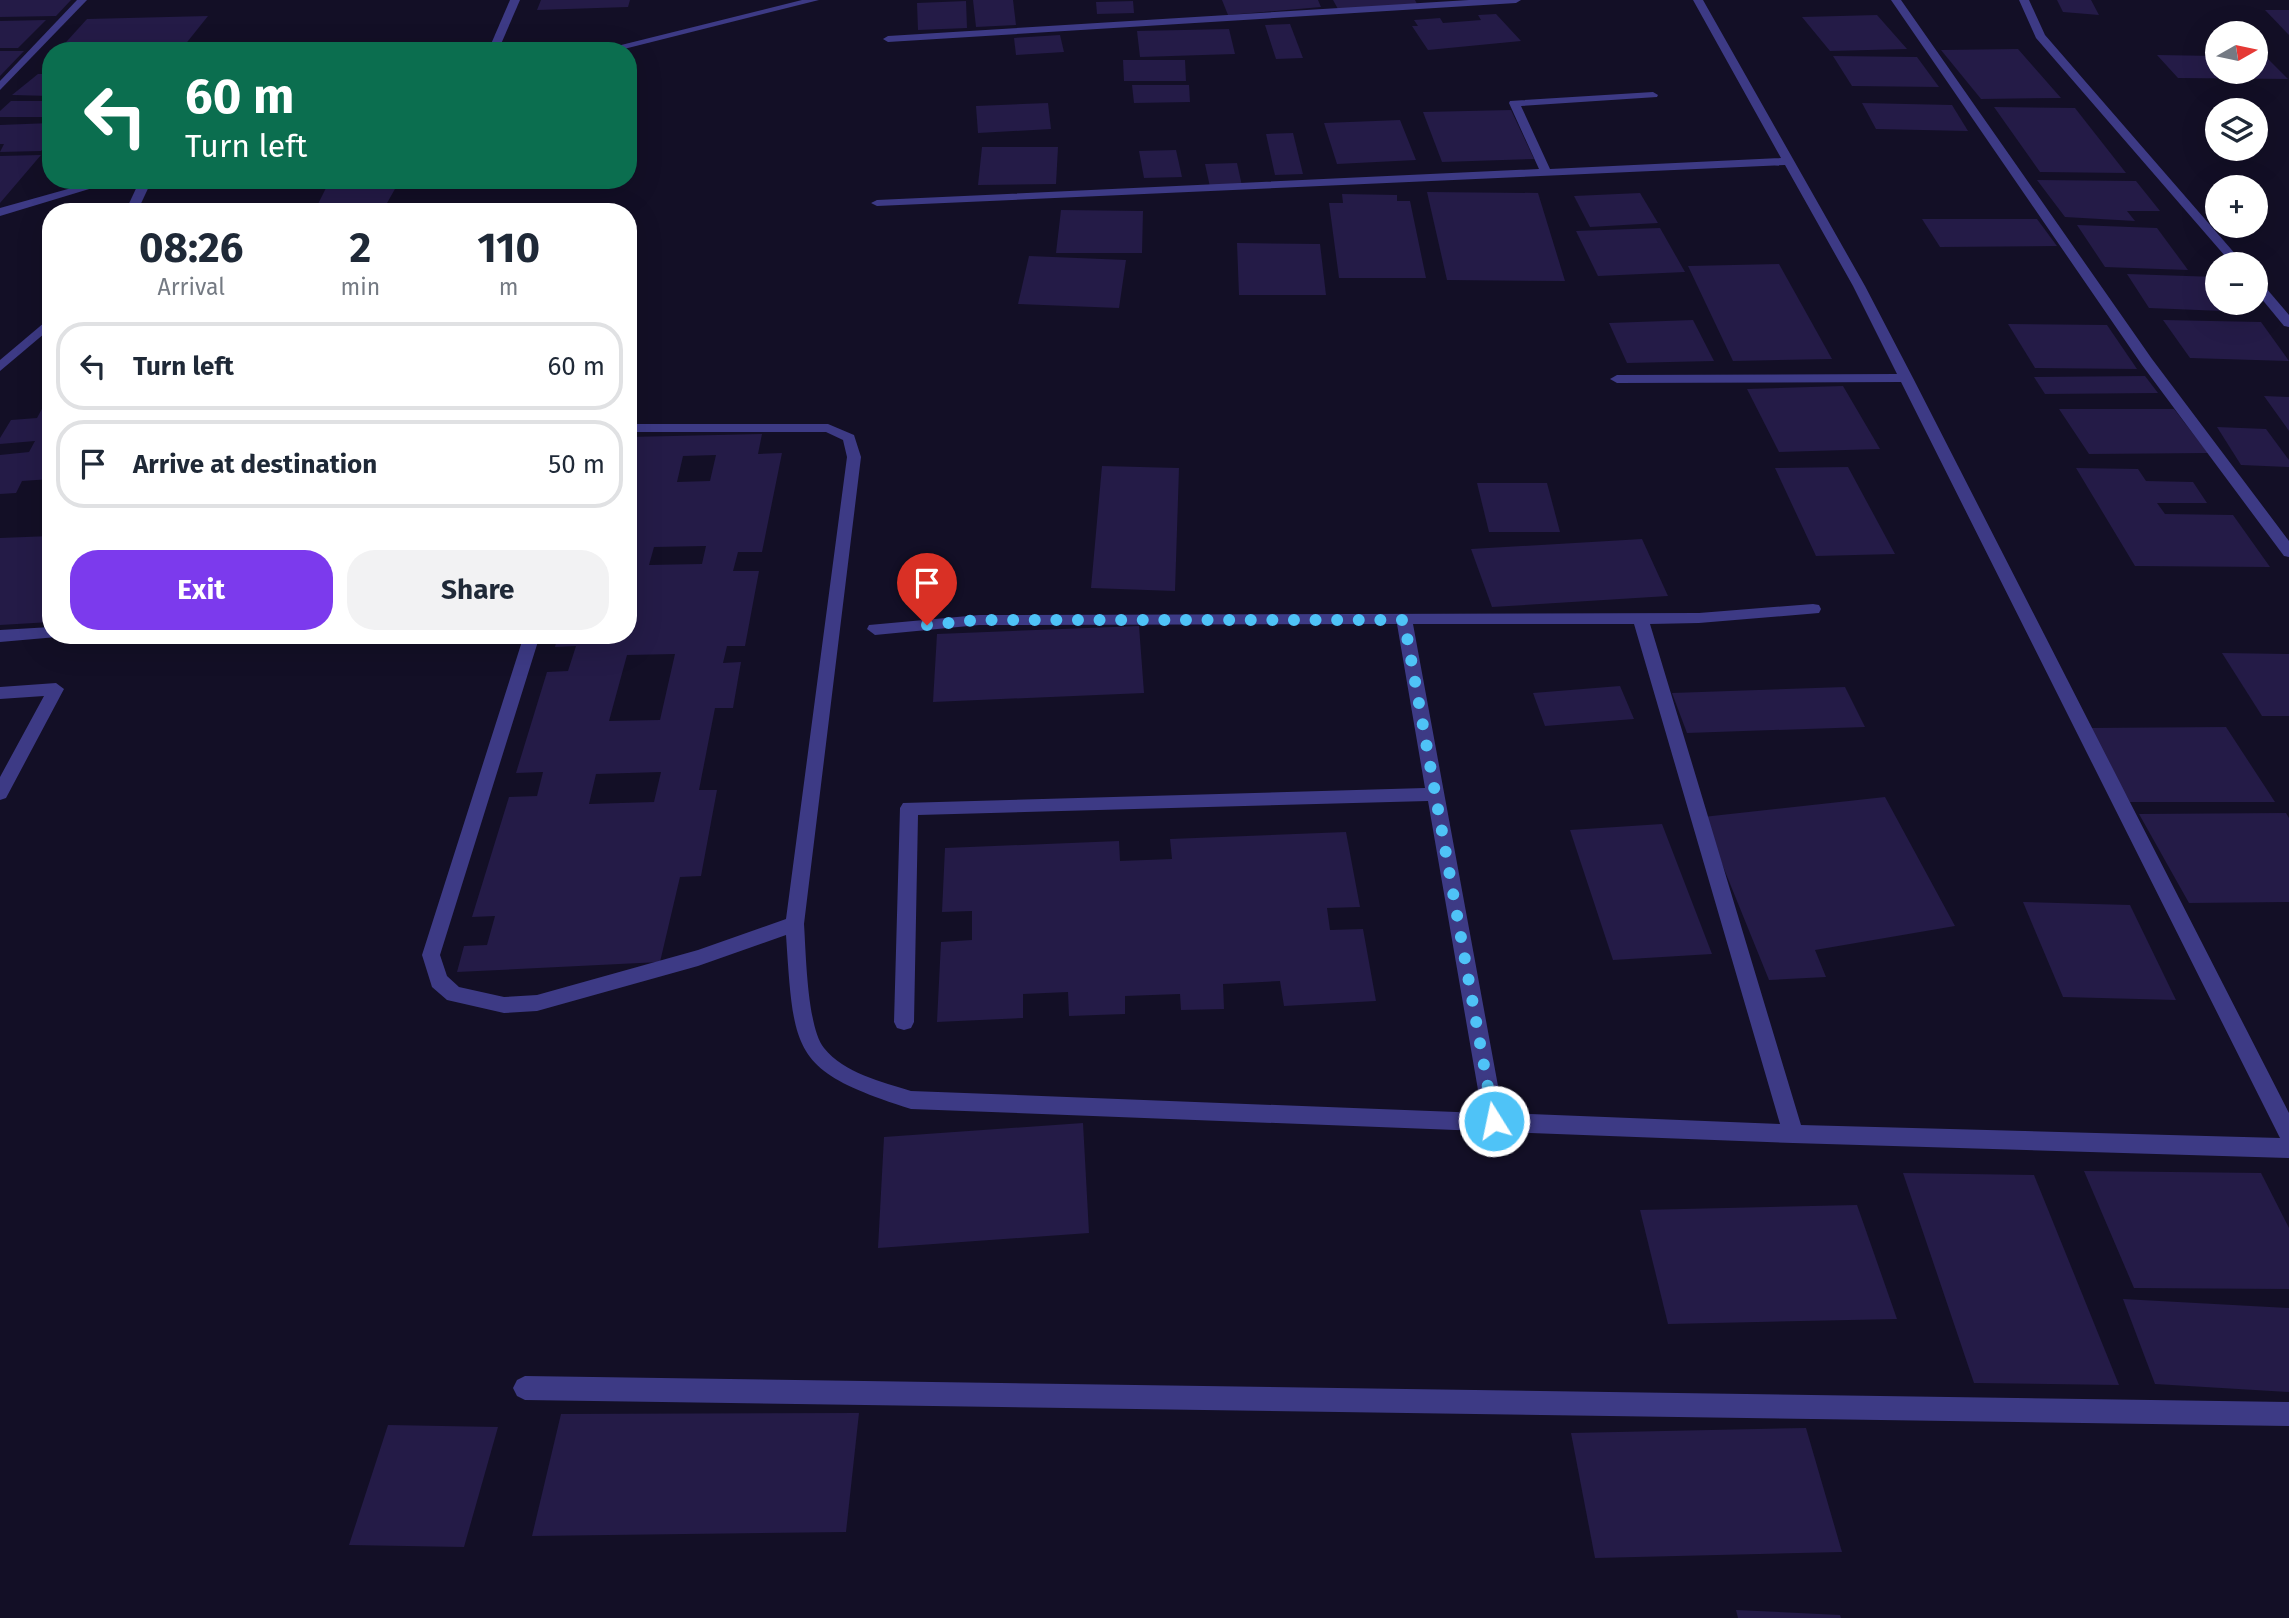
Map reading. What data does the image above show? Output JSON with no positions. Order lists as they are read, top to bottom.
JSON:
{
  "north": "right",
  "page": {
    "map_buttons": ["+", "−"],
    "turn": ["60 m", "Turn left"],
    "eta": [
      "08:26",
      "Arrival",
      "2",
      "min",
      "110",
      "m"
    ],
    "list": [
      {
        "name": "Turn left",
        "value": "60 m"
      },
      {
        "name": "Arrive at destination",
        "value": "50 m"
      }
    ],
    "buttons": ["Exit", "Share"]
  }
}
